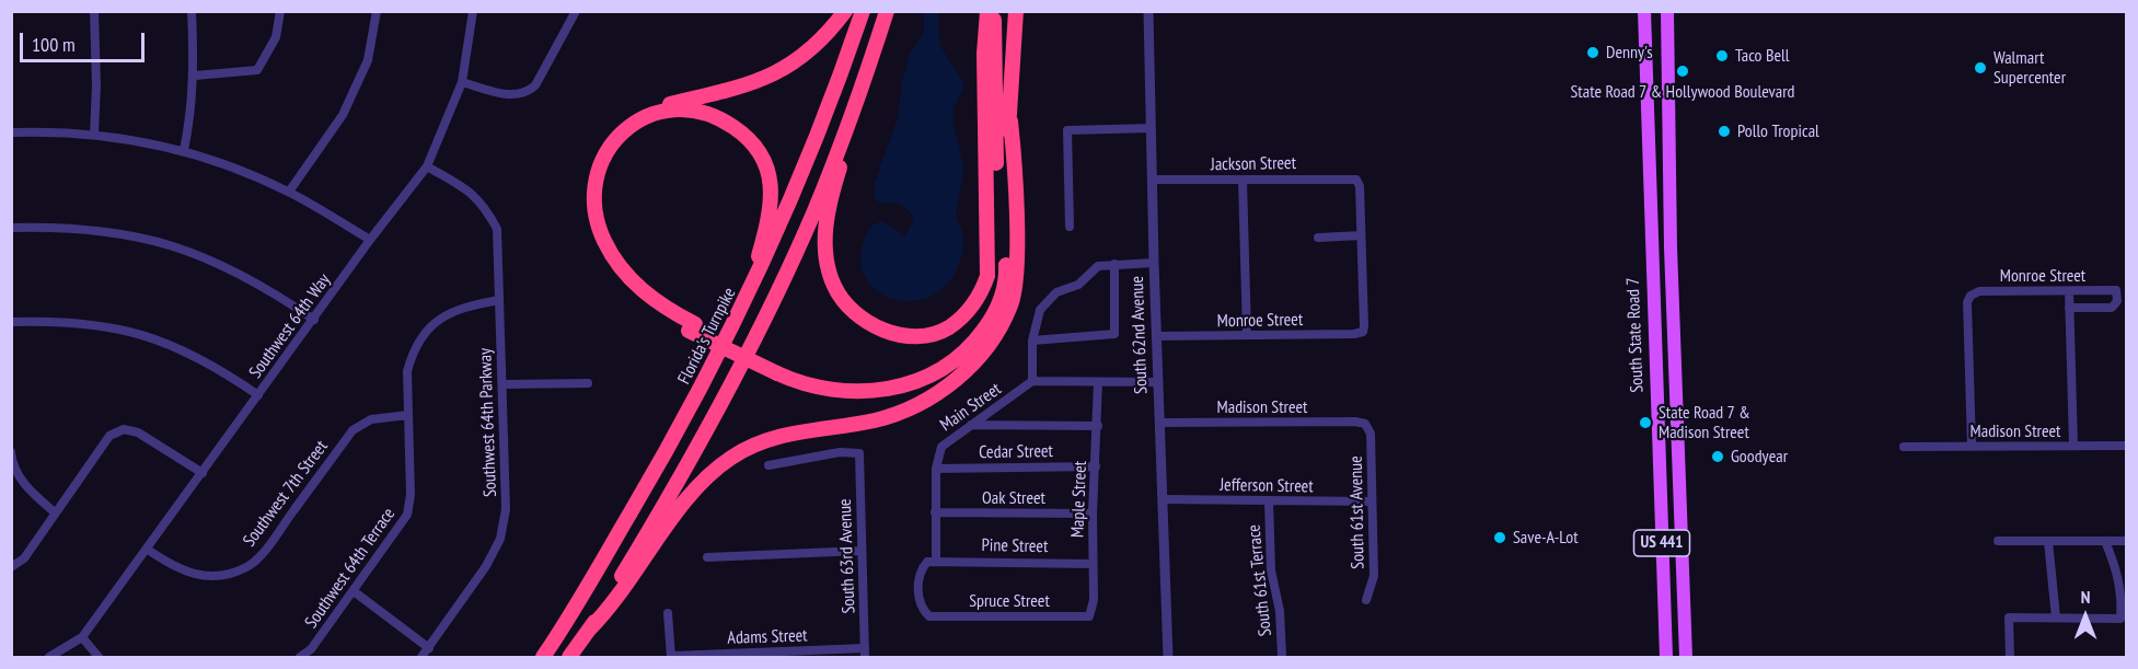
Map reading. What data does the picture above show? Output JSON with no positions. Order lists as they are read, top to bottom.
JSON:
{
  "streets": {
    "highway": ["Florida's Turnpike"],
    "main road": ["South State Road 7", "US 441"],
    "street": [
      "Jackson Street",
      "Monroe Street",
      "Southwest 64th Way",
      "South 62nd Avenue",
      "Main Street",
      "Madison Street",
      "Southwest 64th Parkway",
      "Cedar Street",
      "Jefferson Street",
      "Southwest 7th Street",
      "Oak Street",
      "Maple Street",
      "South 61st Avenue",
      "Pine Street",
      "South 63rd Avenue",
      "Southwest 64th Terrace",
      "South 61st Terrace",
      "Spruce Street",
      "Adams Street"
    ]
  },
  "crossings": [
    ["Jackson Street", "Monroe Street"],
    ["Jackson Street", "South 62nd Avenue"],
    ["Monroe Street", "South 62nd Avenue"],
    ["Monroe Street", "Madison Street"],
    ["Southwest 64th Way", "Southwest 64th Parkway"],
    ["Southwest 64th Way", "Southwest 7th Street"],
    ["South 62nd Avenue", "Madison Street"],
    ["South 62nd Avenue", "Jefferson Street"],
    ["Main Street", "Cedar Street"],
    ["Main Street", "Oak Street"],
    ["Main Street", "Pine Street"],
    ["Main Street", "Spruce Street"],
    ["Madison Street", "South 61st Avenue"],
    ["Southwest 64th Parkway", "Southwest 64th Terrace"],
    ["Cedar Street", "Maple Street"],
    ["Jefferson Street", "South 61st Avenue"],
    ["Jefferson Street", "South 61st Terrace"],
    ["Southwest 7th Street", "Southwest 64th Terrace"],
    ["Oak Street", "Maple Street"],
    ["Maple Street", "Pine Street"],
    ["Maple Street", "Spruce Street"],
    ["Pine Street", "Spruce Street"],
    ["South 63rd Avenue", "Adams Street"]
  ],
  "places": [
    "Denny's",
    "Taco Bell",
    "Walmart Supercenter",
    "State Road 7 & Hollywood Boulevard",
    "Pollo Tropical",
    "State Road 7 & Madison Street",
    "Goodyear",
    "Save-A-Lot"
  ],
  "scale_bar": "100 m",
  "north": "top"
}
